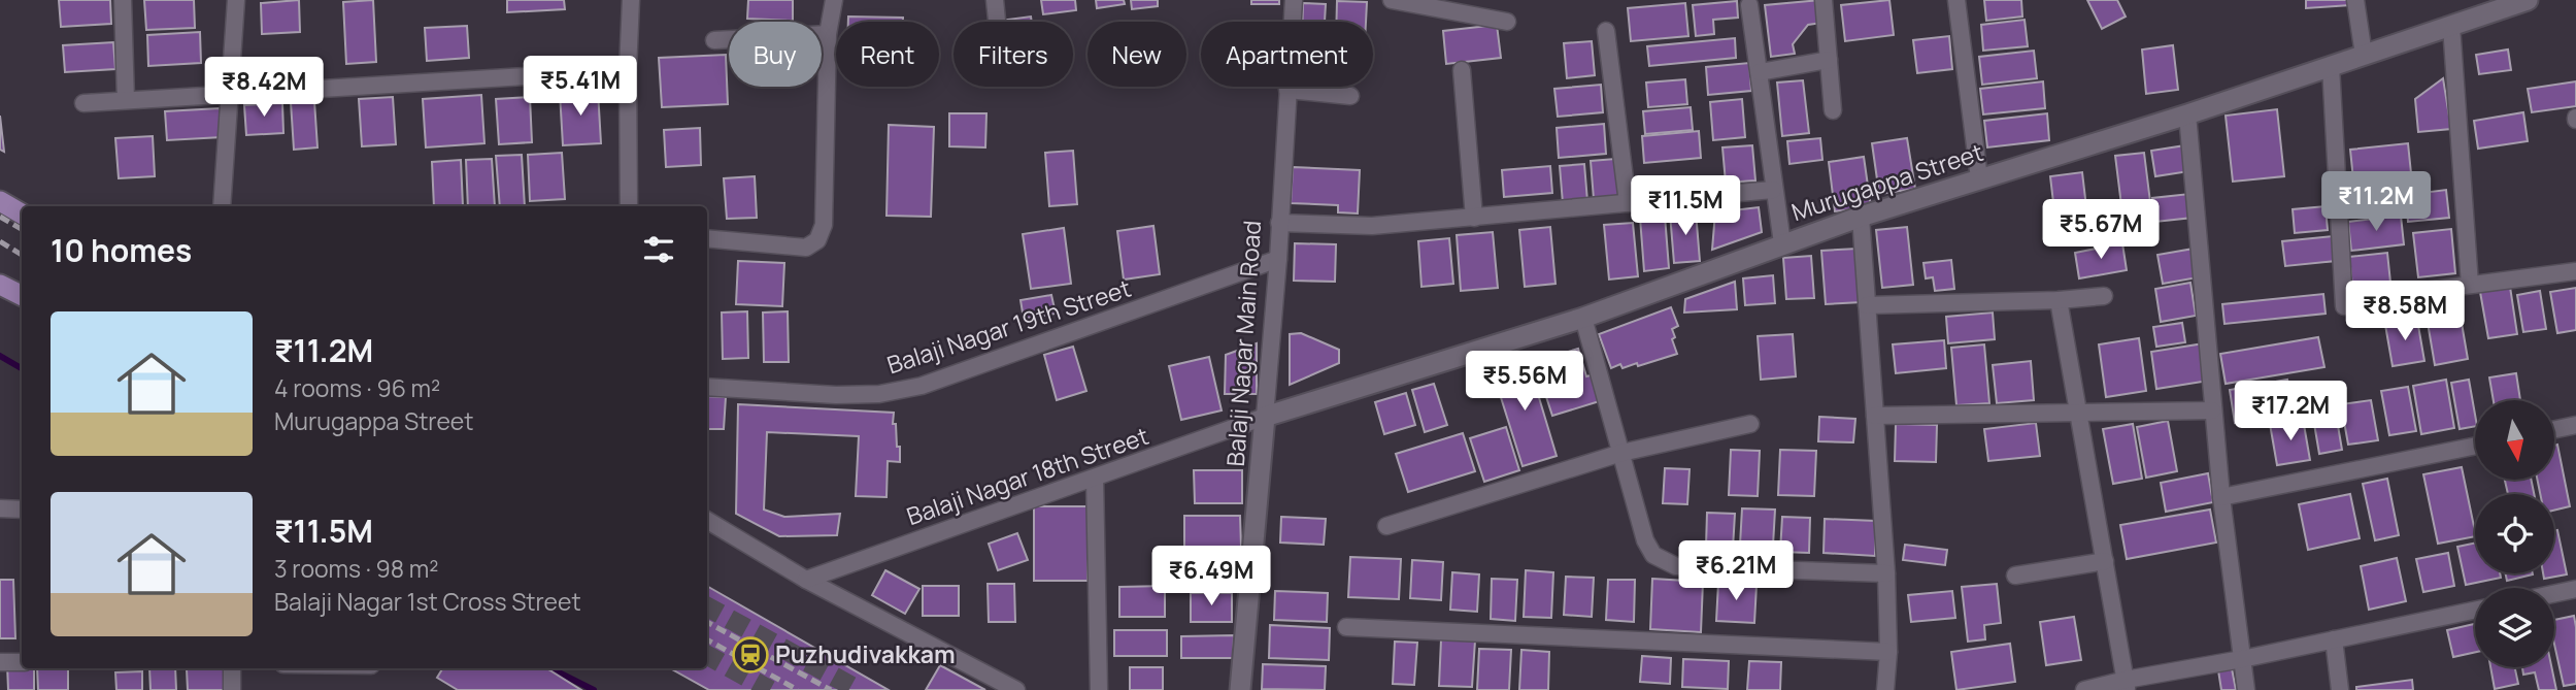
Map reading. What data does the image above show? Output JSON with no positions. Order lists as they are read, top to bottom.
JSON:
{
  "streets": {
    "street": [
      "Murugappa Street",
      "Balaji Nagar 19th Street",
      "Balaji Nagar Main Road",
      "Balaji Nagar 18th Street"
    ]
  },
  "crossings": [
    ["Murugappa Street", "Balaji Nagar Main Road"],
    ["Murugappa Street", "Balaji Nagar 18th Street"],
    ["Balaji Nagar 19th Street", "Balaji Nagar Main Road"],
    ["Balaji Nagar Main Road", "Balaji Nagar 18th Street"]
  ],
  "places": {
    "station": ["Puzhudivakkam"]
  },
  "north": "bottom",
  "page": {
    "chip": [
      "Buy",
      "Rent",
      "Filters",
      "New",
      "Apartment"
    ],
    "price": [
      "₹5.41M",
      "₹8.42M",
      "₹11.2M",
      "₹11.5M",
      "₹5.67M",
      "₹8.58M",
      "₹5.56M",
      "₹17.2M",
      "₹6.21M",
      "₹6.49M"
    ],
    "heading": "10 homes",
    "list": [
      {
        "name": "₹11.2M",
        "note": "4 rooms · 96 m² · Murugappa Street"
      },
      {
        "name": "₹11.5M",
        "note": "3 rooms · 98 m² · Balaji Nagar 1st Cross Street"
      }
    ]
  }
}
